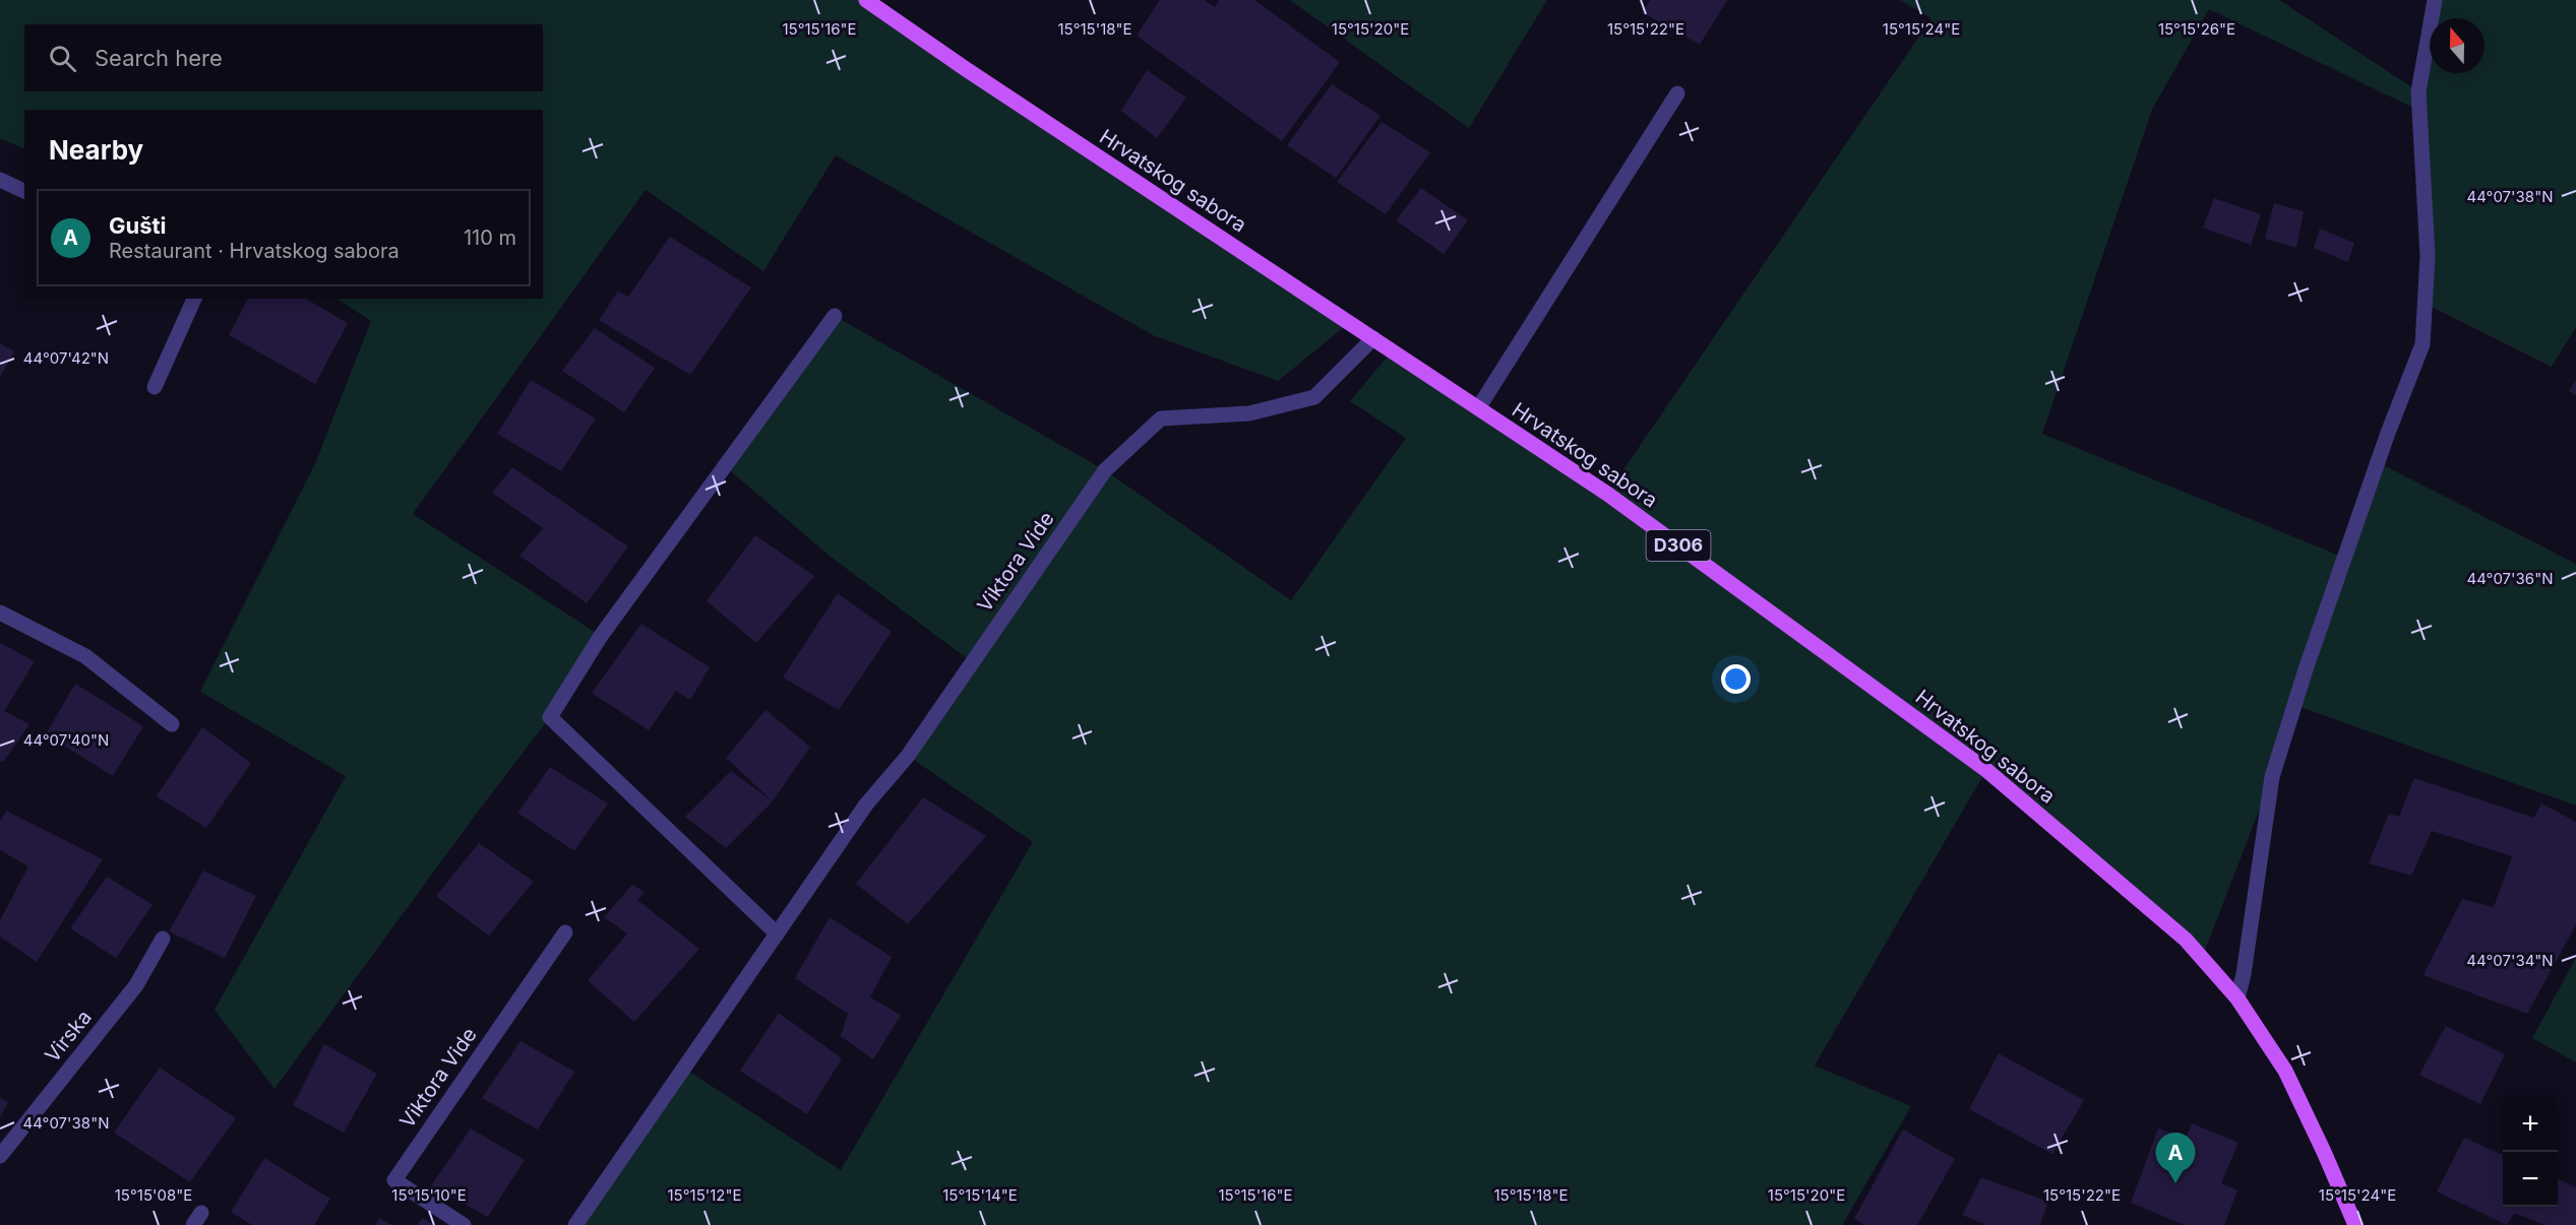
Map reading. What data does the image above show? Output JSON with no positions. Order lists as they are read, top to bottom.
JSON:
{
  "streets": {
    "main road": ["Hrvatskog sabora", "D306"],
    "street": ["Viktora Vide", "Virska"]
  },
  "crossings": [
    ["Hrvatskog sabora", "Viktora Vide"]
  ],
  "north": "top",
  "page": {
    "search": "Search here",
    "heading": "Nearby",
    "list": [
      {
        "mark": "A",
        "name": "Gušti",
        "note": "Restaurant · Hrvatskog sabora",
        "value": "110 m"
      }
    ],
    "map_buttons": ["+", "−"],
    "pins": "A"
  },
  "coordinates": [
    "15°15'26\"E",
    "15°15'16\"E",
    "15°15'18\"E",
    "15°15'20\"E",
    "15°15'22\"E",
    "15°15'24\"E",
    "44°07'38\"N",
    "44°07'42\"N",
    "44°07'36\"N",
    "44°07'40\"N",
    "44°07'34\"N",
    "15°15'08\"E",
    "15°15'10\"E",
    "15°15'12\"E",
    "15°15'14\"E"
  ]
}
